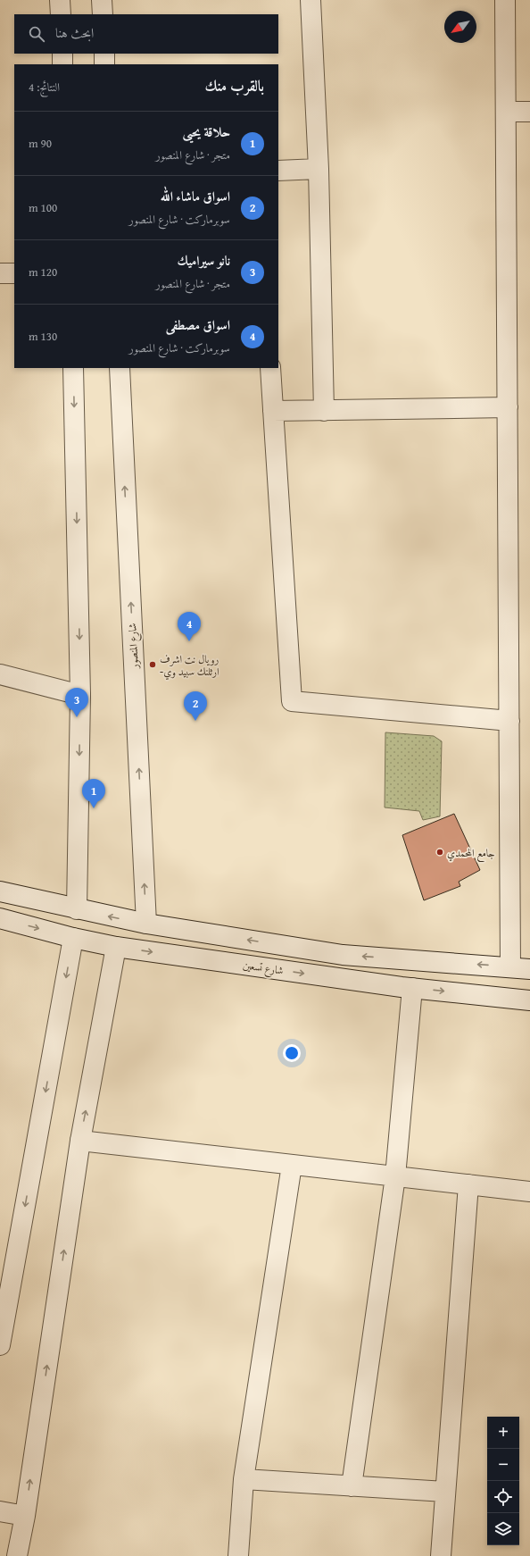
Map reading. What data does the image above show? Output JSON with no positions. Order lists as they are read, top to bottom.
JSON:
{
  "streets": {
    "street": ["شارع المنصور", "شارع تسعين"]
  },
  "places": ["رويال نت اشرف -ارثلنك سبيد وي", "جامع المحمدي"],
  "north": "bottom left",
  "page": {
    "search": "ابحث هنا",
    "heading": ["بالقرب منك", "النتائج: 4"],
    "list": [
      {
        "mark": "1",
        "name": "حلاقة يحيى",
        "note": "متجر · شارع المنصور",
        "value": "90 m"
      },
      {
        "mark": "2",
        "name": "اسواق ماشاء الله",
        "note": "سوبرماركت · شارع المنصور",
        "value": "100 m"
      },
      {
        "mark": "3",
        "name": "نانو سيراميك",
        "note": "متجر · شارع المنصور",
        "value": "120 m"
      },
      {
        "mark": "4",
        "name": "اسواق مصطفى",
        "note": "سوبرماركت · شارع المنصور",
        "value": "130 m"
      }
    ],
    "pins": [
      "4",
      "3",
      "2",
      "1"
    ],
    "map_buttons": ["+", "−"]
  }
}
